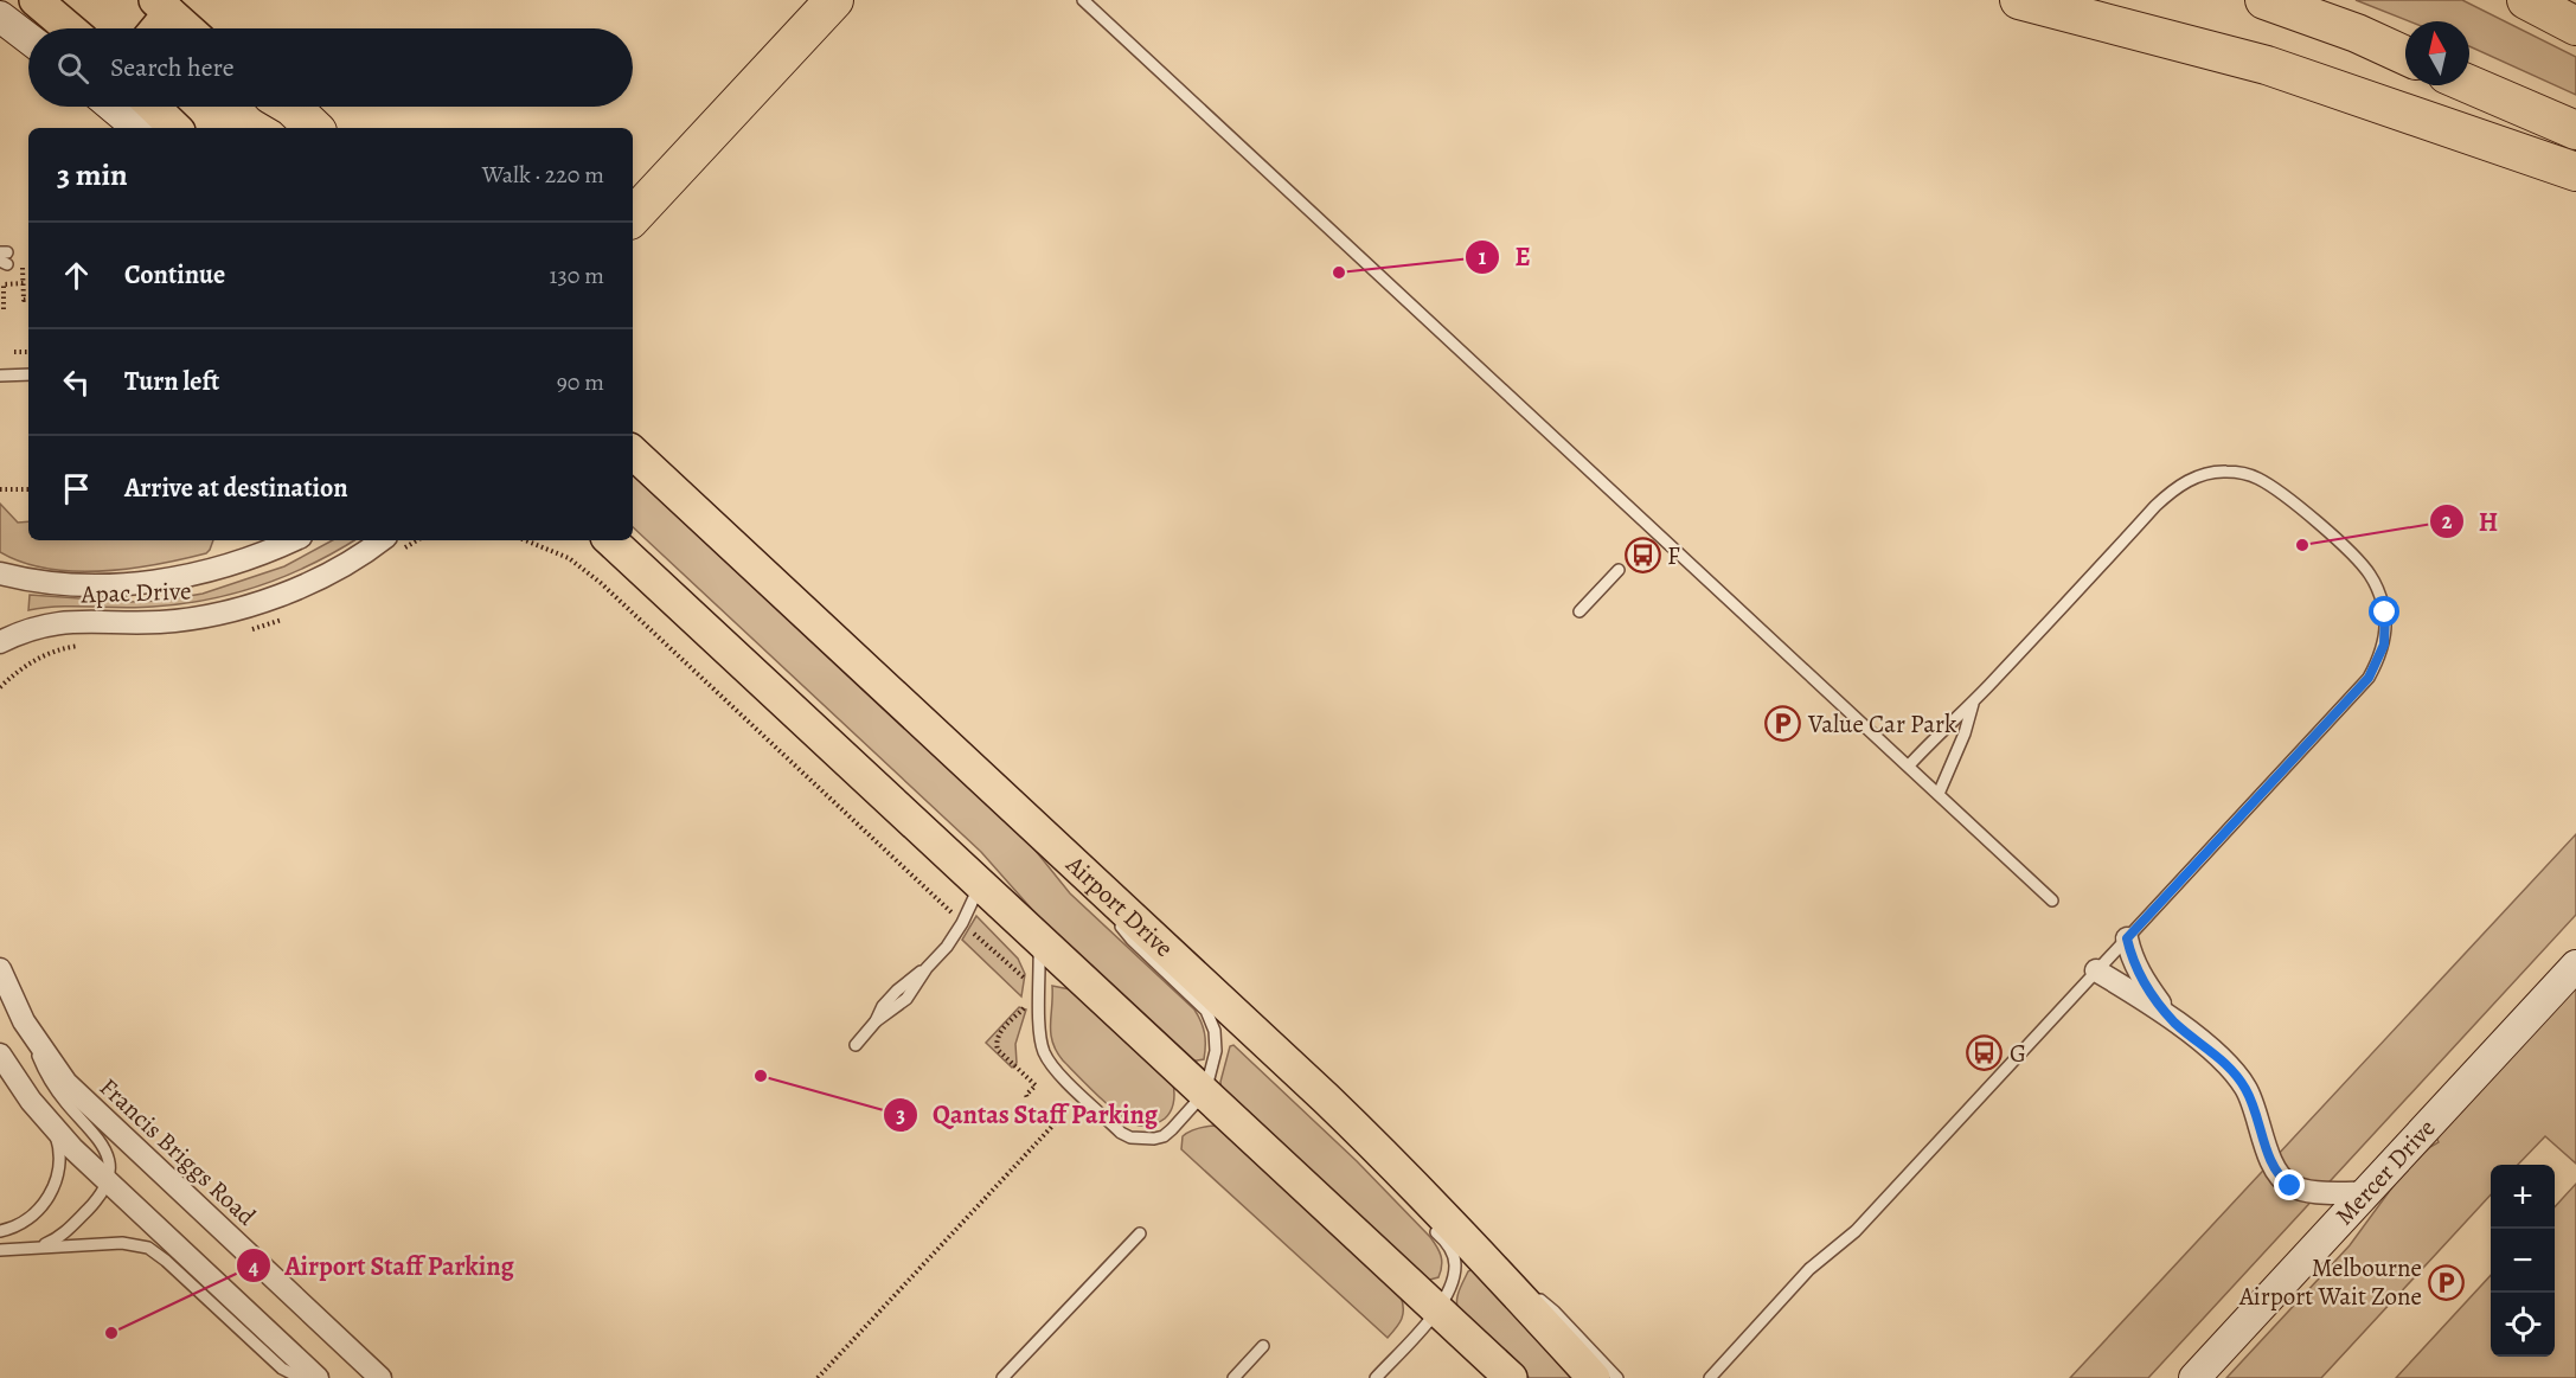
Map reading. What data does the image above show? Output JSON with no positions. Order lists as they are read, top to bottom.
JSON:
{
  "streets": {
    "main road": ["Airport Drive"],
    "street": ["Apac Drive", "Francis Briggs Road", "Mercer Drive"]
  },
  "places": {
    "other": [
      "E",
      "H",
      "Qantas Staff Parking",
      "Airport Staff Parking"
    ],
    "bus stop": ["F", "G"],
    "parking": ["Value Car Park", "Melbourne Airport Wait Zone"]
  },
  "north": "top",
  "page": {
    "search": "Search here",
    "heading": ["3 min", "Walk · 220 m"],
    "list": [
      ["Continue", "130 m"],
      ["Turn left", "90 m"],
      "Arrive at destination"
    ],
    "map_buttons": ["+", "−"]
  }
}
